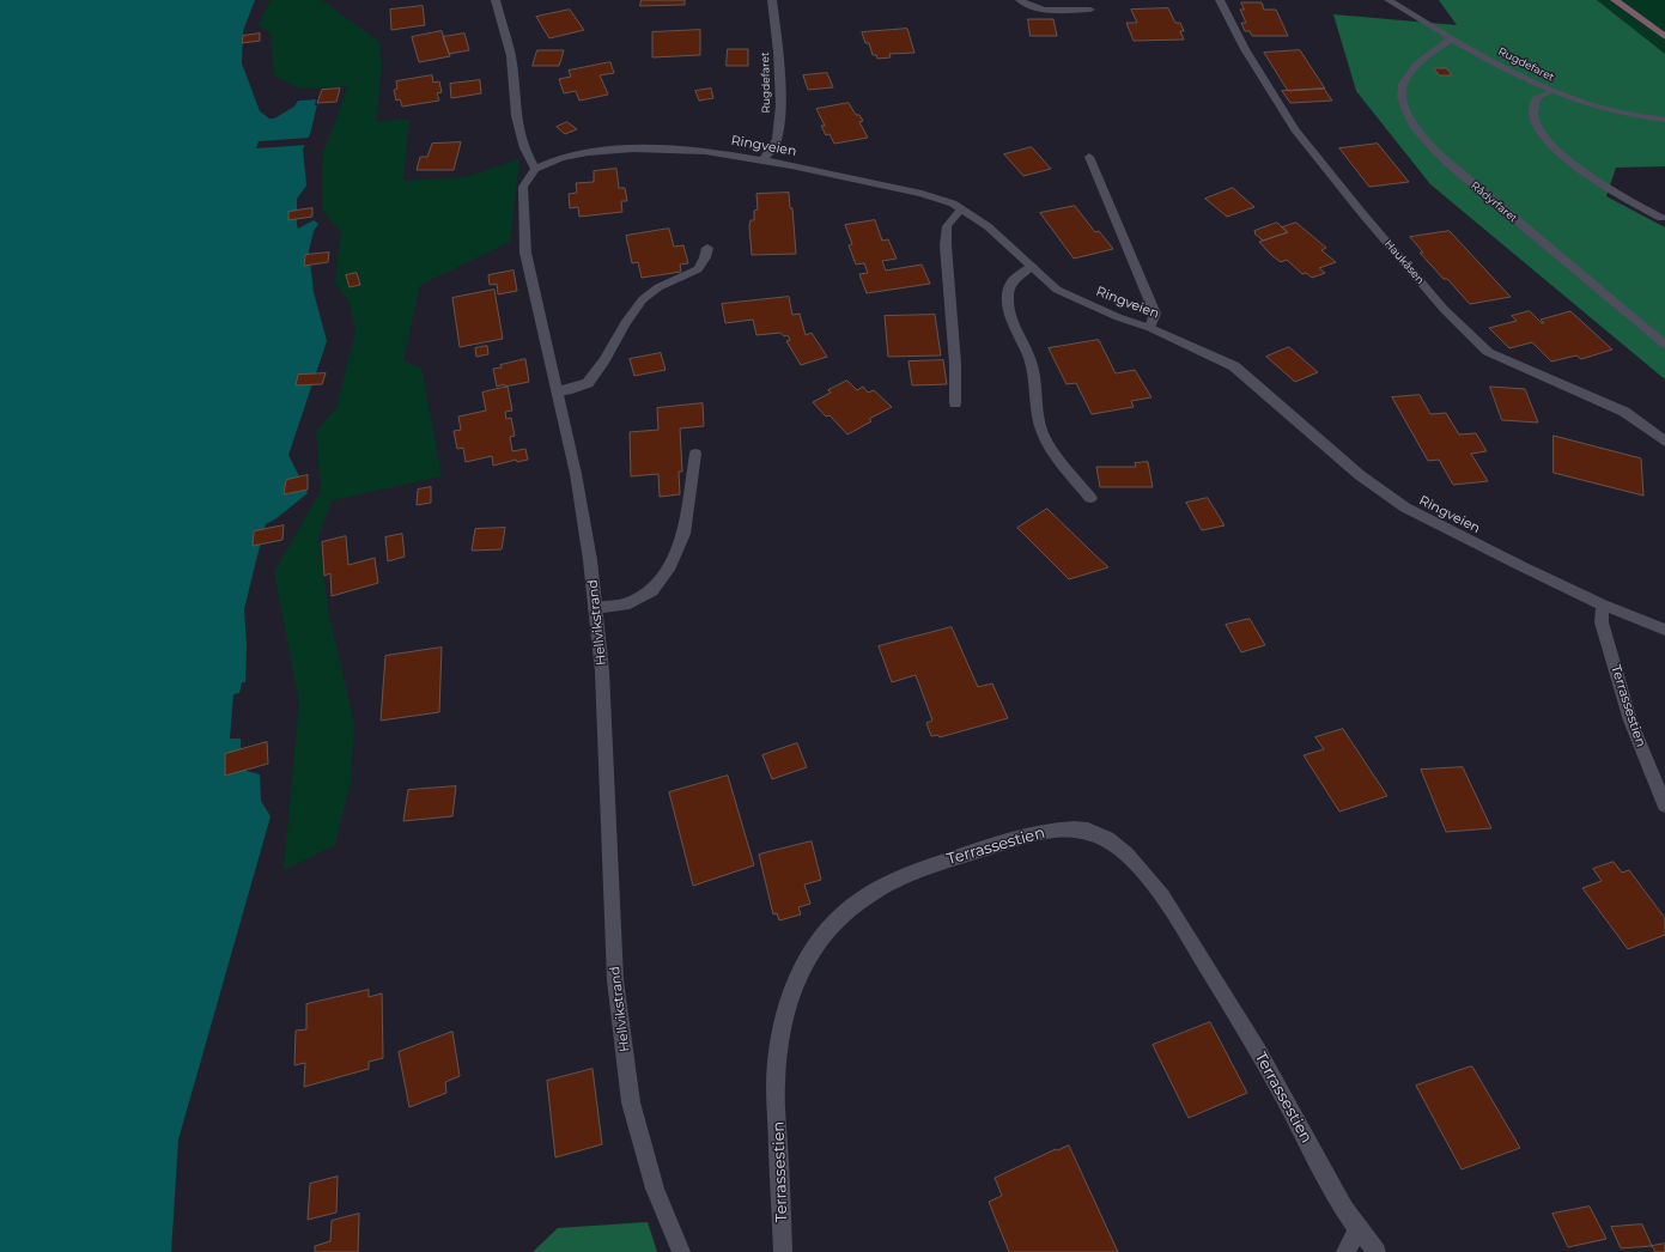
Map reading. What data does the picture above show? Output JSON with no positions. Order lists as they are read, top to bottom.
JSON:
{
  "streets": {
    "street": [
      "Rugdefaret",
      "Ringveien",
      "Rådyrfaret",
      "Haukåsen",
      "Hellvikstrand",
      "Terrassestien"
    ]
  },
  "crossings": [
    ["Rugdefaret", "Ringveien"],
    ["Rugdefaret", "Rådyrfaret"],
    ["Ringveien", "Hellvikstrand"],
    ["Ringveien", "Terrassestien"]
  ]
}
